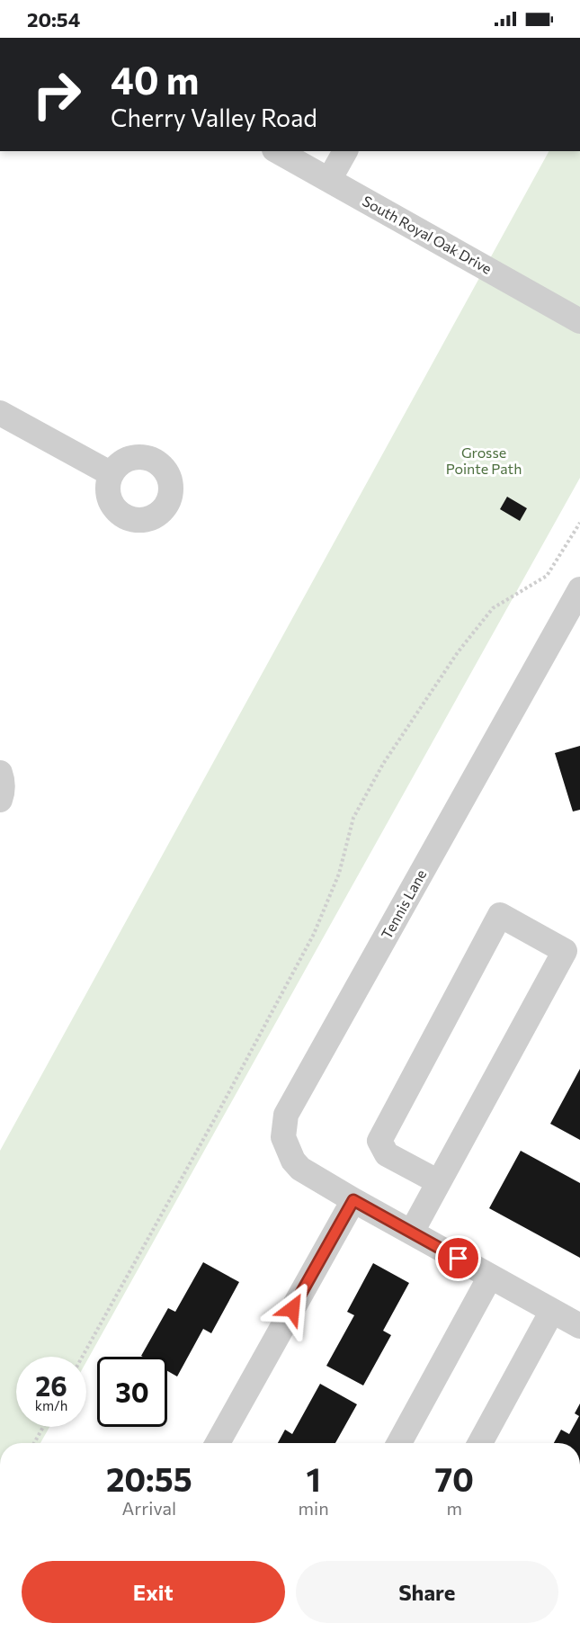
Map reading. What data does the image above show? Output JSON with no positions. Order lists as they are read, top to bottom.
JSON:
{
  "streets": {
    "street": ["South Royal Oak Drive", "Tennis Lane"]
  },
  "parks": ["Grosse Pointe Path"],
  "page": {
    "status": "20:54",
    "turn": ["40 m", "Cherry Valley Road"],
    "speed": "26 km/h",
    "limit": "30",
    "eta": [
      "20:55",
      "Arrival",
      "1",
      "min",
      "70",
      "m"
    ],
    "buttons": ["Exit", "Share"]
  }
}
